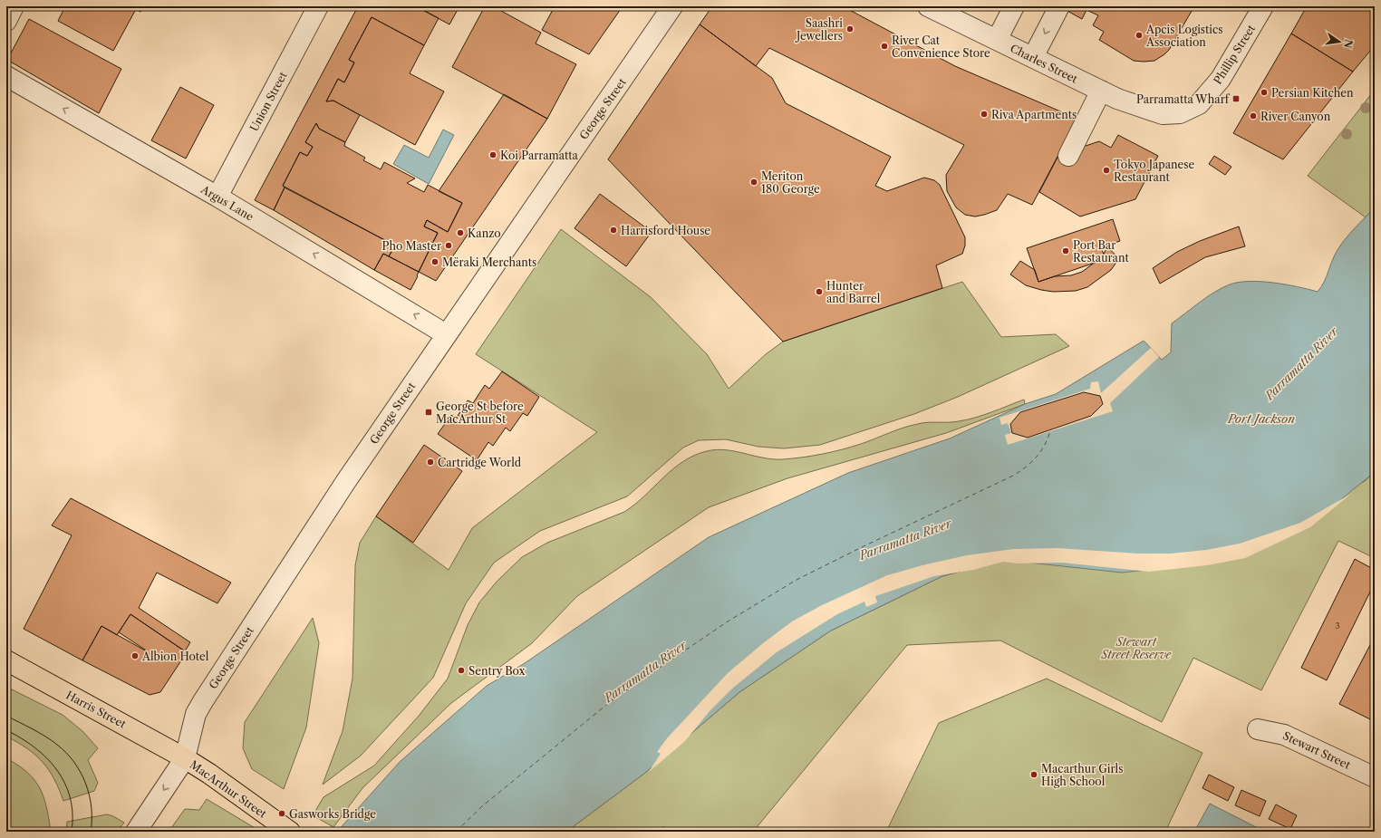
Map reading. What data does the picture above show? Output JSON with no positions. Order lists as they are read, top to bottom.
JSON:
{
  "streets": {
    "main road": ["Harris Street", "MacArthur Street"],
    "street": [
      "Phillip Street",
      "Charles Street",
      "Union Street",
      "George Street",
      "Argus Lane",
      "Stewart Street"
    ]
  },
  "crossings": [
    ["Phillip Street", "Charles Street"],
    ["Union Street", "Argus Lane"],
    ["George Street", "Argus Lane"],
    ["George Street", "Harris Street"],
    ["George Street", "MacArthur Street"],
    ["Harris Street", "MacArthur Street"]
  ],
  "one_way": ["Argus Lane"],
  "water": ["Parramatta River", "Port Jackson"],
  "parks": ["Stewart Street Reserve"],
  "places": {
    "other": [
      "Saashri Jewellers",
      "Apcis Logistics Association",
      "River Cat Convenience Store",
      "Persian Kitchen",
      "Riva Apartments",
      "River Canyon",
      "Koi Parramatta",
      "Tokyo Japanese Restaurant",
      "Meriton 180 George",
      "Harrisford House",
      "Kanzo",
      "Pho Master",
      "Port Bar Restaurant",
      "Mëraki Merchants",
      "Hunter and Barrel",
      "Cartridge World",
      "Albion Hotel",
      "Sentry Box",
      "Macarthur Girls High School",
      "Gasworks Bridge"
    ],
    "transit": ["Parramatta Wharf", "George St before MacArthur St"]
  },
  "house_numbers": ["3"],
  "north": "right"
}
